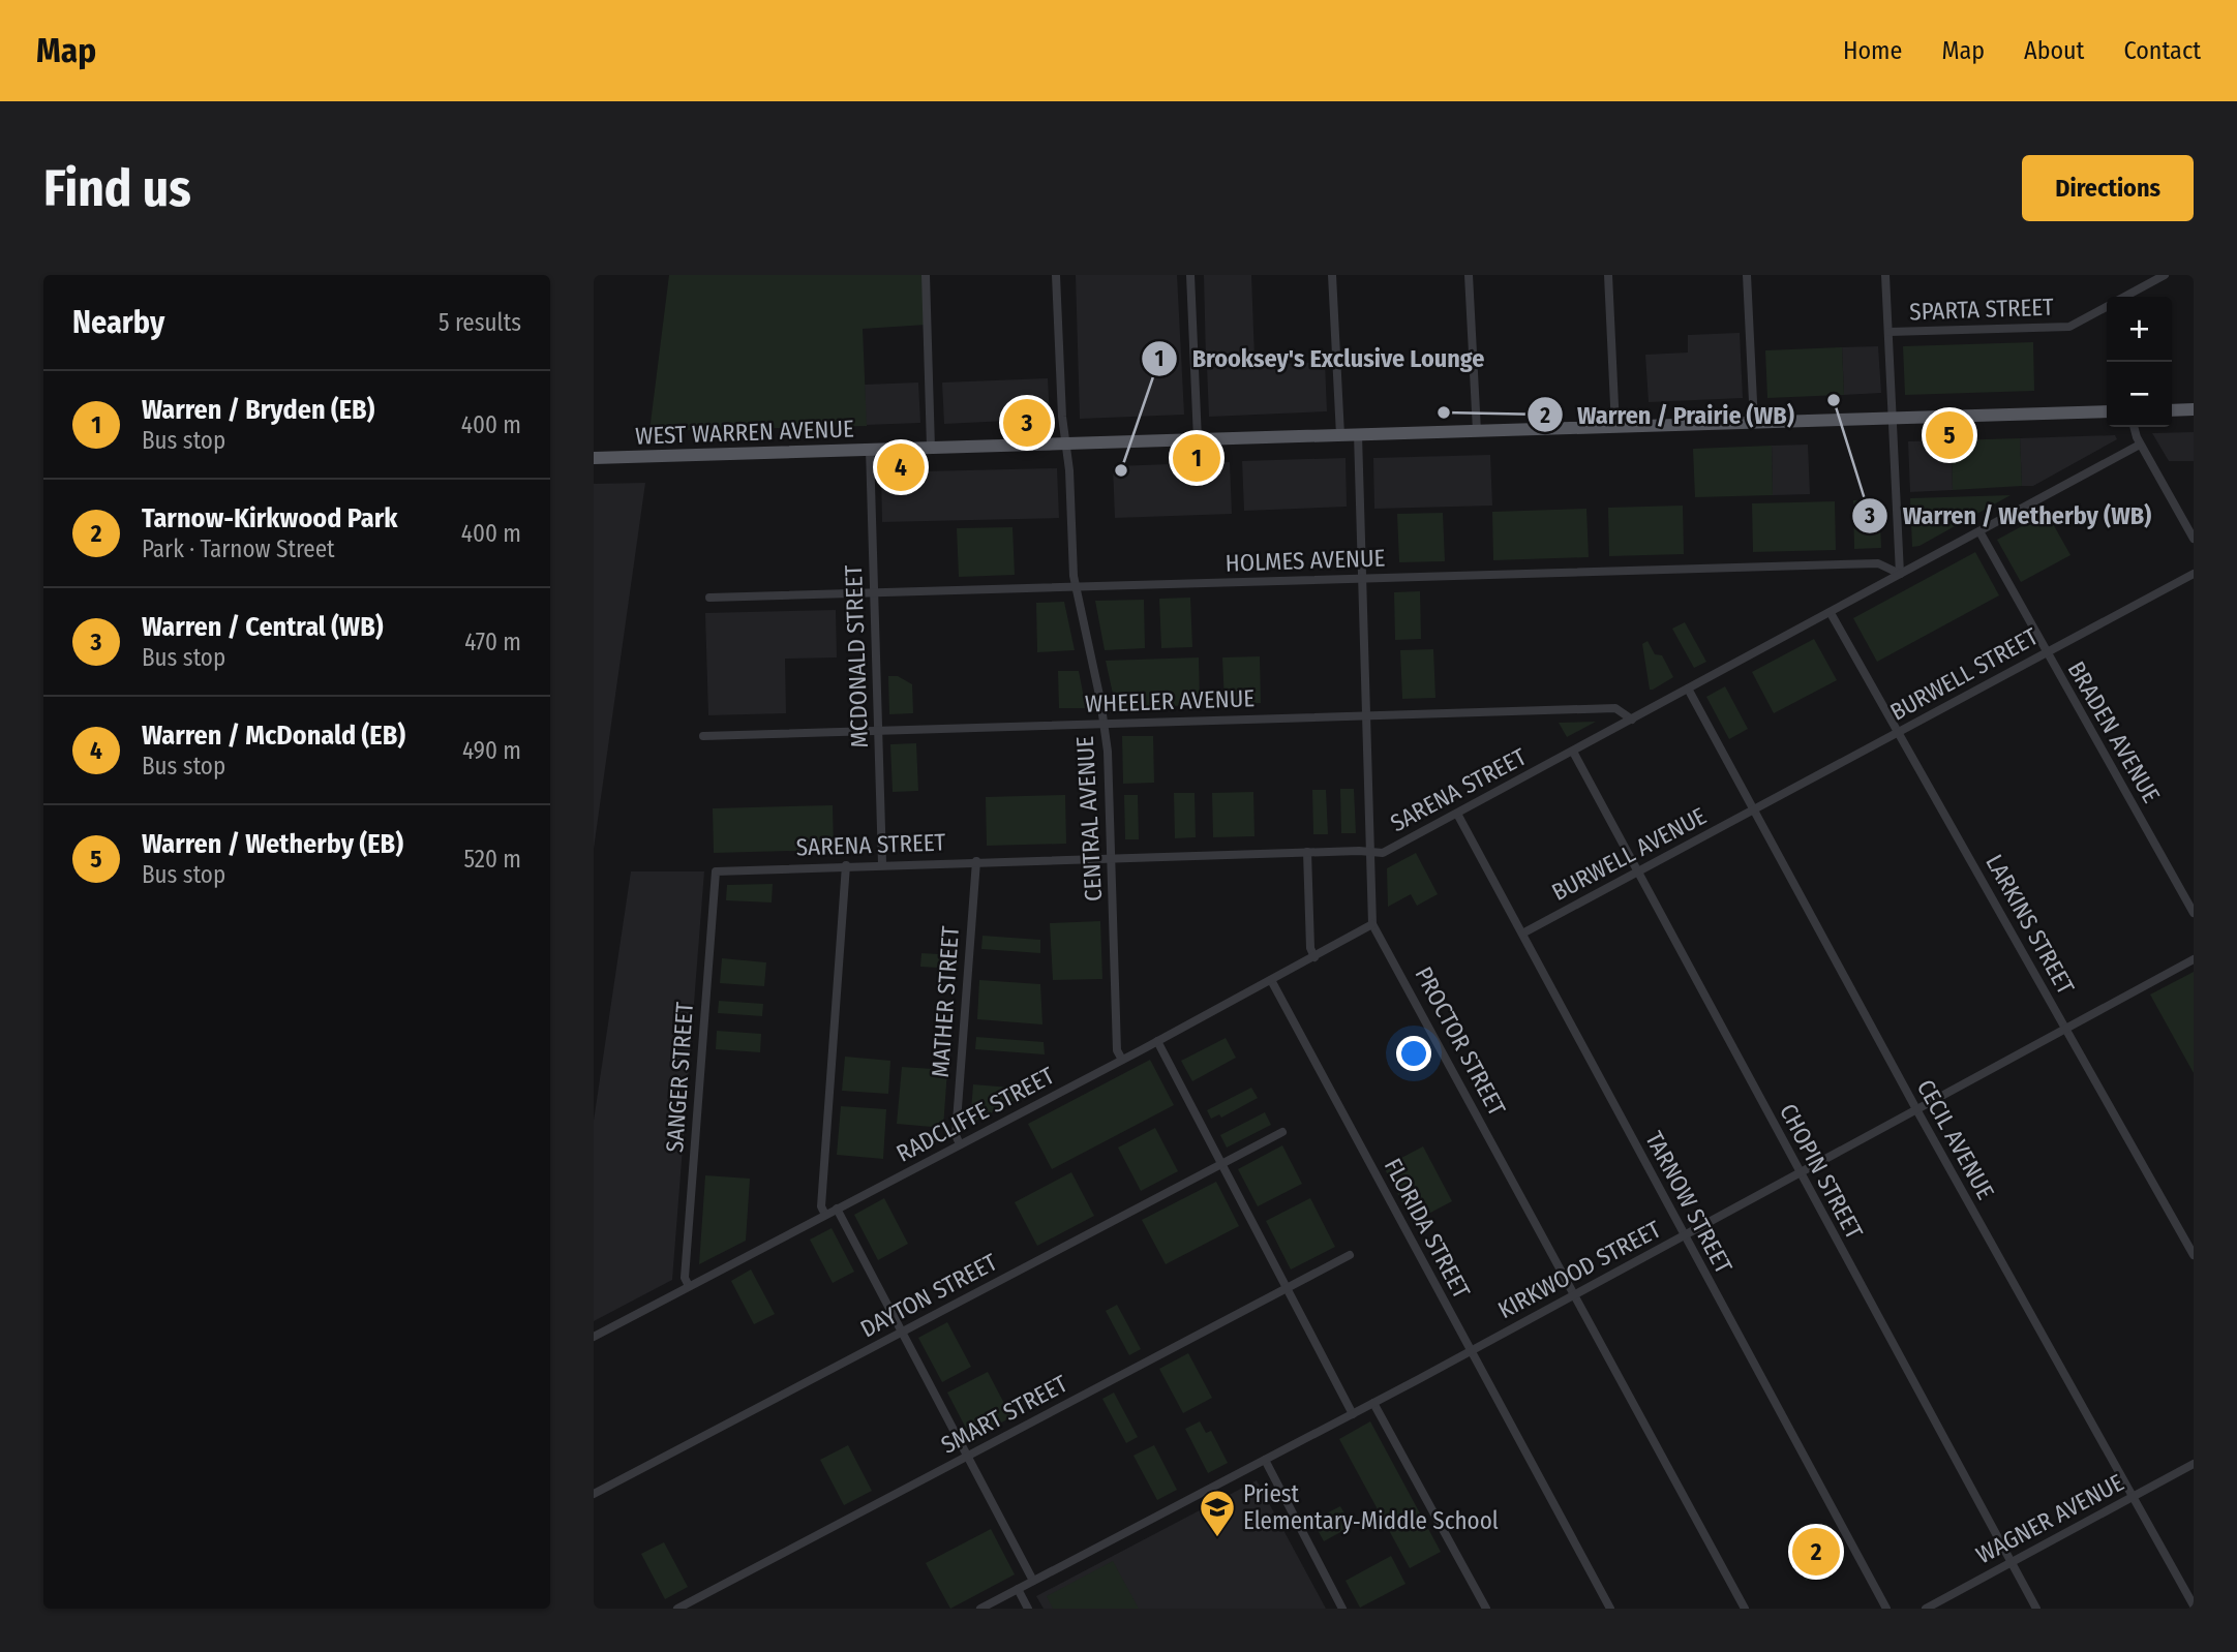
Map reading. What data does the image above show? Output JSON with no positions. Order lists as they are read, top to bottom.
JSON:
{
  "streets": {
    "main road": ["WEST WARREN AVENUE"],
    "street": [
      "SPARTA STREET",
      "HOLMES AVENUE",
      "MCDONALD STREET",
      "BURWELL STREET",
      "WHEELER AVENUE",
      "BRADEN AVENUE",
      "SARENA STREET",
      "CENTRAL AVENUE",
      "BURWELL AVENUE",
      "LARKINS STREET",
      "MATHER STREET",
      "PROCTOR STREET",
      "SANGER STREET",
      "RADCLIFFE STREET",
      "CECIL AVENUE",
      "CHOPIN STREET",
      "TARNOW STREET",
      "FLORIDA STREET",
      "KIRKWOOD STREET",
      "DAYTON STREET",
      "SMART STREET",
      "WAGNER AVENUE"
    ]
  },
  "crossings": [
    ["WEST WARREN AVENUE", "MCDONALD STREET"],
    ["WEST WARREN AVENUE", "CENTRAL AVENUE"],
    ["WEST WARREN AVENUE", "PROCTOR STREET"],
    ["HOLMES AVENUE", "MCDONALD STREET"],
    ["HOLMES AVENUE", "SARENA STREET"],
    ["HOLMES AVENUE", "CENTRAL AVENUE"],
    ["HOLMES AVENUE", "PROCTOR STREET"],
    ["MCDONALD STREET", "WHEELER AVENUE"],
    ["MCDONALD STREET", "SARENA STREET"],
    ["BURWELL STREET", "BRADEN AVENUE"],
    ["BURWELL STREET", "BURWELL AVENUE"],
    ["BURWELL STREET", "LARKINS STREET"],
    ["BURWELL STREET", "CECIL AVENUE"],
    ["WHEELER AVENUE", "SARENA STREET"],
    ["WHEELER AVENUE", "CENTRAL AVENUE"],
    ["WHEELER AVENUE", "PROCTOR STREET"],
    ["BRADEN AVENUE", "SARENA STREET"],
    ["SARENA STREET", "CENTRAL AVENUE"],
    ["SARENA STREET", "LARKINS STREET"],
    ["SARENA STREET", "MATHER STREET"],
    ["SARENA STREET", "PROCTOR STREET"],
    ["SARENA STREET", "SANGER STREET"],
    ["SARENA STREET", "CECIL AVENUE"],
    ["SARENA STREET", "CHOPIN STREET"],
    ["SARENA STREET", "TARNOW STREET"],
    ["CENTRAL AVENUE", "RADCLIFFE STREET"],
    ["BURWELL AVENUE", "CECIL AVENUE"],
    ["BURWELL AVENUE", "CHOPIN STREET"],
    ["BURWELL AVENUE", "TARNOW STREET"],
    ["LARKINS STREET", "KIRKWOOD STREET"],
    ["MATHER STREET", "RADCLIFFE STREET"],
    ["PROCTOR STREET", "RADCLIFFE STREET"],
    ["PROCTOR STREET", "KIRKWOOD STREET"],
    ["SANGER STREET", "RADCLIFFE STREET"],
    ["RADCLIFFE STREET", "FLORIDA STREET"],
    ["CECIL AVENUE", "KIRKWOOD STREET"],
    ["CECIL AVENUE", "WAGNER AVENUE"],
    ["CHOPIN STREET", "KIRKWOOD STREET"],
    ["CHOPIN STREET", "WAGNER AVENUE"],
    ["TARNOW STREET", "KIRKWOOD STREET"],
    ["FLORIDA STREET", "KIRKWOOD STREET"]
  ],
  "places": {
    "other": ["Warren / Wetherby (WB)", "Warren / Prairie (WB)", "Brooksey's Exclusive Lounge"],
    "school or university": ["Priest Elementary‑Middle School"]
  },
  "page": {
    "header": "Map",
    "nav": [
      "Home",
      "Map",
      "About",
      "Contact"
    ],
    "buttons": "Directions",
    "title": "Find us",
    "heading": ["Nearby", "5 results"],
    "map_buttons": ["+", "−"],
    "list": [
      {
        "mark": "1",
        "name": "Warren / Bryden (EB)",
        "note": "Bus stop",
        "value": "400 m"
      },
      {
        "mark": "2",
        "name": "Tarnow-Kirkwood Park",
        "note": "Park · Tarnow Street",
        "value": "400 m"
      },
      {
        "mark": "3",
        "name": "Warren / Central (WB)",
        "note": "Bus stop",
        "value": "470 m"
      },
      {
        "mark": "4",
        "name": "Warren / McDonald (EB)",
        "note": "Bus stop",
        "value": "490 m"
      },
      {
        "mark": "5",
        "name": "Warren / Wetherby (EB)",
        "note": "Bus stop",
        "value": "520 m"
      }
    ],
    "pins": [
      "3",
      "5",
      "1",
      "4",
      "2"
    ]
  }
}
